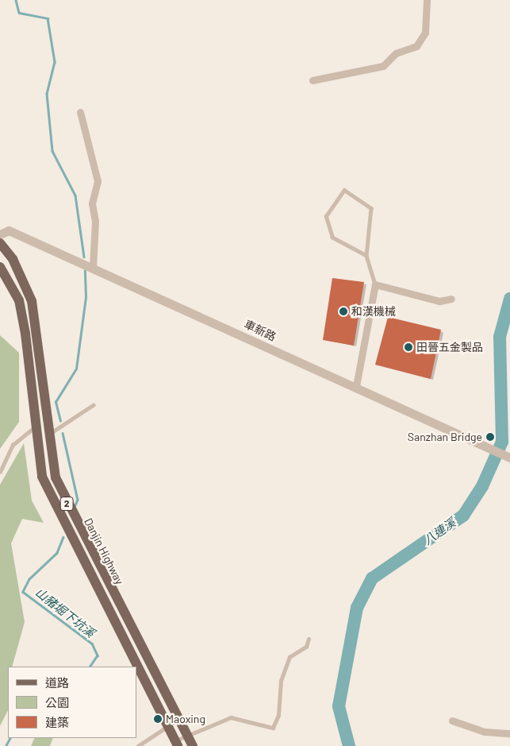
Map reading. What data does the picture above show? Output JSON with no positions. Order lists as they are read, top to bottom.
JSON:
{
  "streets": {
    "main road": ["2", "Danjin Highway"],
    "street": ["車新路"]
  },
  "water": ["八連溪", "山豬堀下坑溪"],
  "places": [
    "和漢機械",
    "田晉五金製品",
    "Sanzhan Bridge",
    "Maoxing"
  ],
  "legend": ["道路", "公園", "建築"]
}
